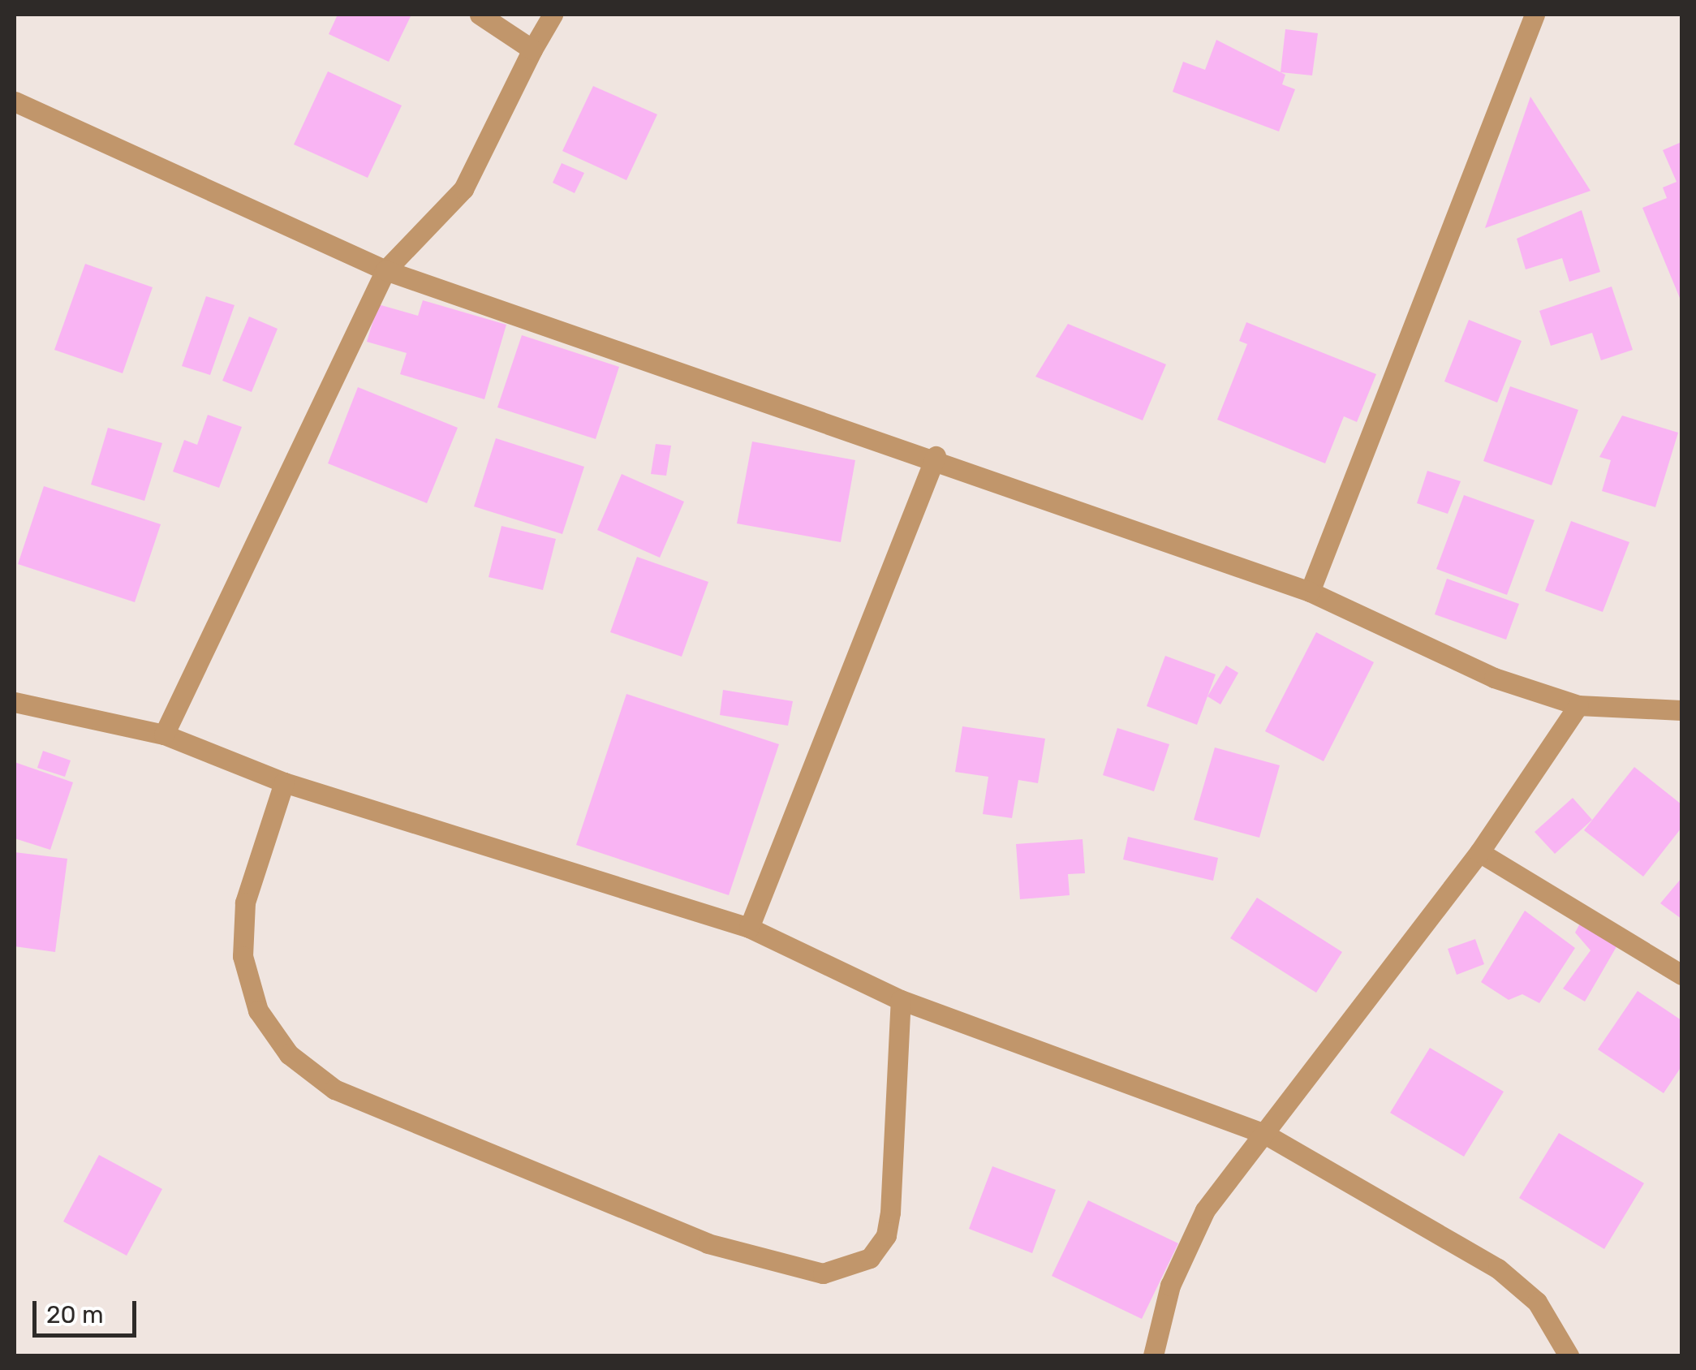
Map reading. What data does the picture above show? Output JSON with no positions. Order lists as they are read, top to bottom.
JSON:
{
  "scale_bar": "20 m"
}
